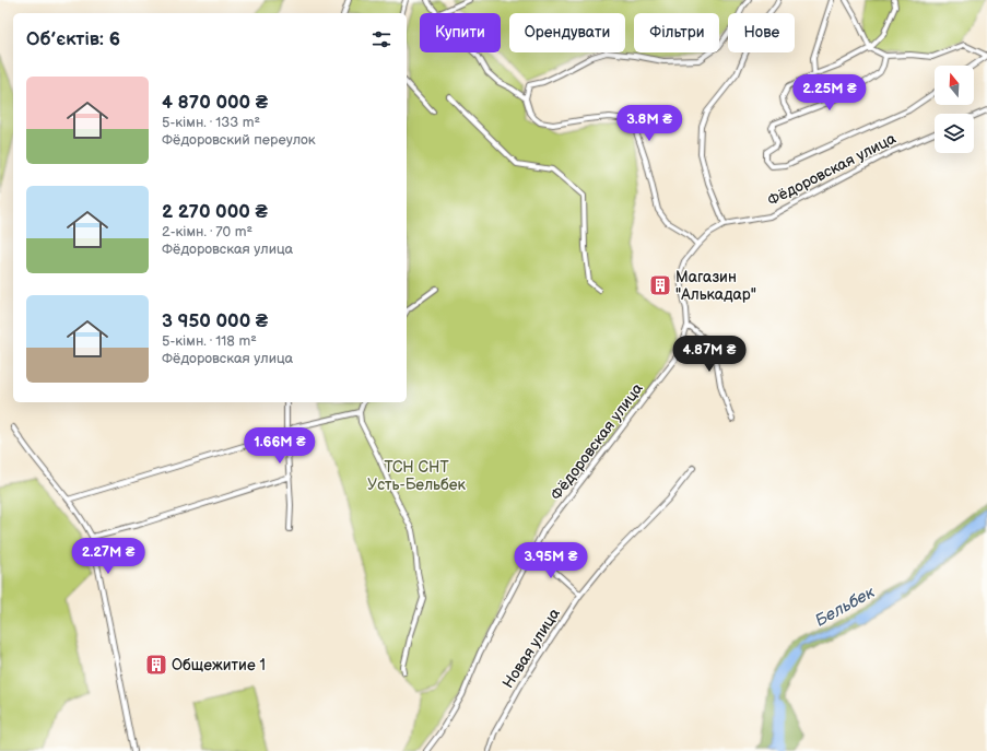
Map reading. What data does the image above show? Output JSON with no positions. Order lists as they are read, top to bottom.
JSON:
{
  "streets": {
    "street": ["Фёдоровская улица", "Новая улица"]
  },
  "water": ["Бельбек"],
  "parks": ["ТСН СНТ Усть-Бельбек"],
  "places": {
    "building": ["Магазин \"Алькадар\"", "Общежитие 1"]
  },
  "north": "top",
  "page": {
    "chip": [
      "Купити",
      "Орендувати",
      "Фільтри",
      "Нове"
    ],
    "heading": "Об’єктів: 6",
    "list": [
      {
        "name": "4 870 000 ₴",
        "note": "5-кімн. · 133 m² · Фёдоровский переулок"
      },
      {
        "name": "2 270 000 ₴",
        "note": "2-кімн. · 70 m² · Фёдоровская улица"
      },
      {
        "name": "3 950 000 ₴",
        "note": "5-кімн. · 118 m² · Фёдоровская улица"
      }
    ],
    "price": [
      "2.25M ₴",
      "3.8M ₴",
      "4.87M ₴",
      "1.66M ₴",
      "2.27M ₴",
      "3.95M ₴"
    ]
  }
}
